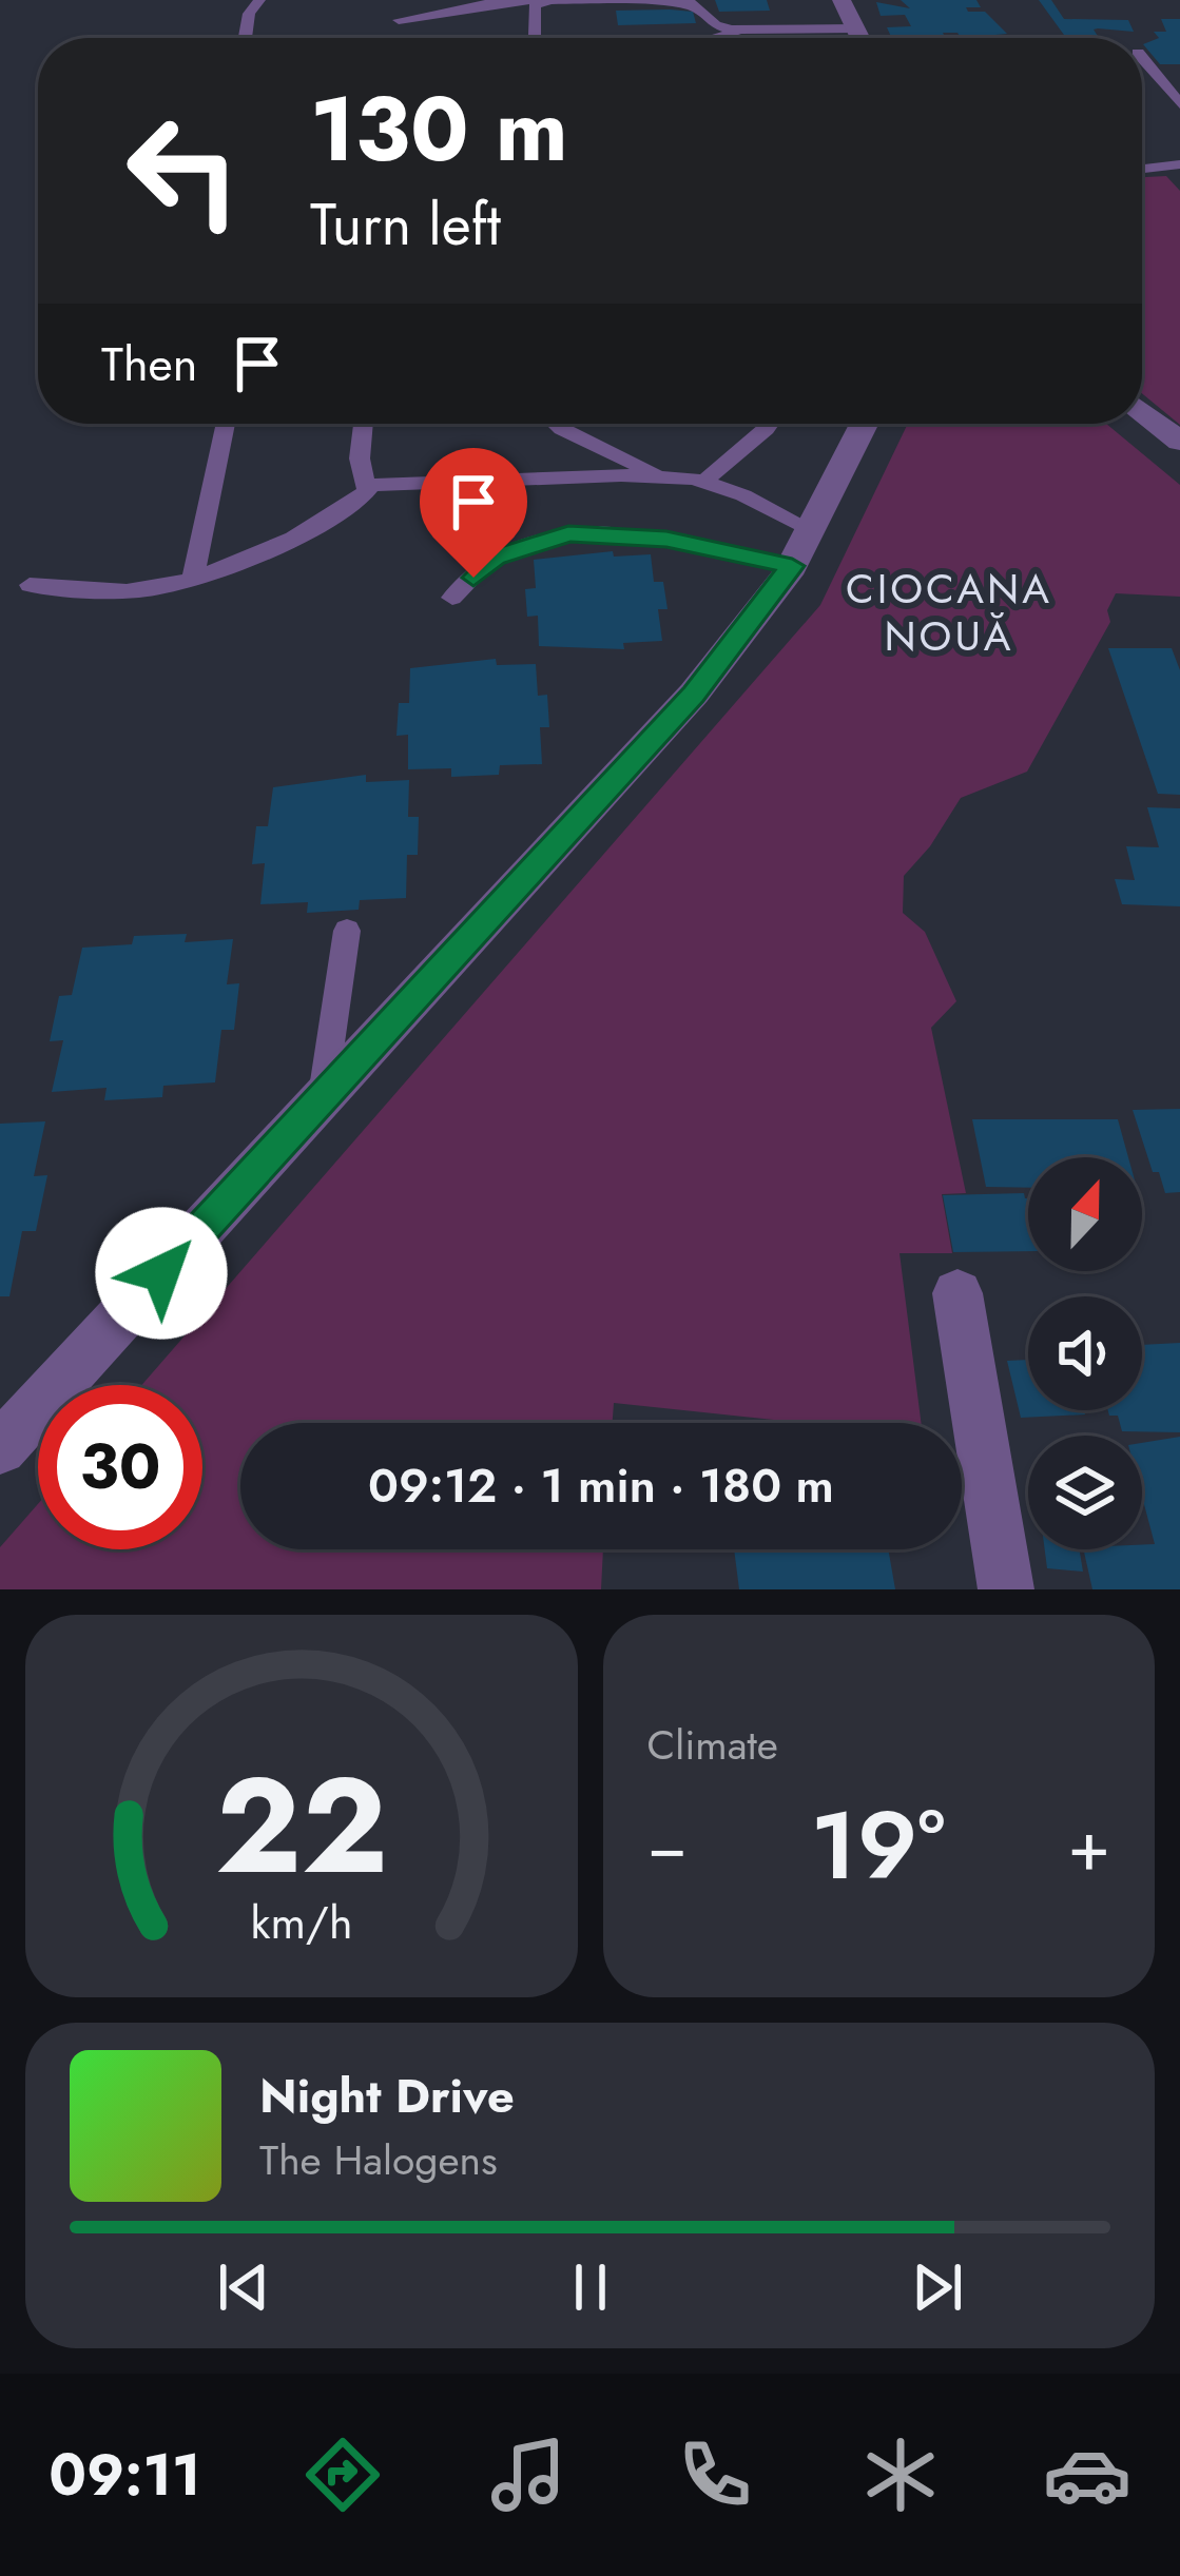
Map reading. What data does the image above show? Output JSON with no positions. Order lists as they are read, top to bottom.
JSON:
{
  "districts": ["CIOCANA NOUĂ"],
  "north": "top",
  "page": {
    "turn": ["130 m", "Turn left"],
    "then": "Then",
    "limit": "30",
    "trip": "09:12 · 1 min · 180 m",
    "tile": "Climate",
    "heat": ["−", "19°", "+"],
    "song": ["Night Drive", "The Halogens"],
    "tabs": "09:11",
    "gauge": ["22", "km/h"]
  }
}
